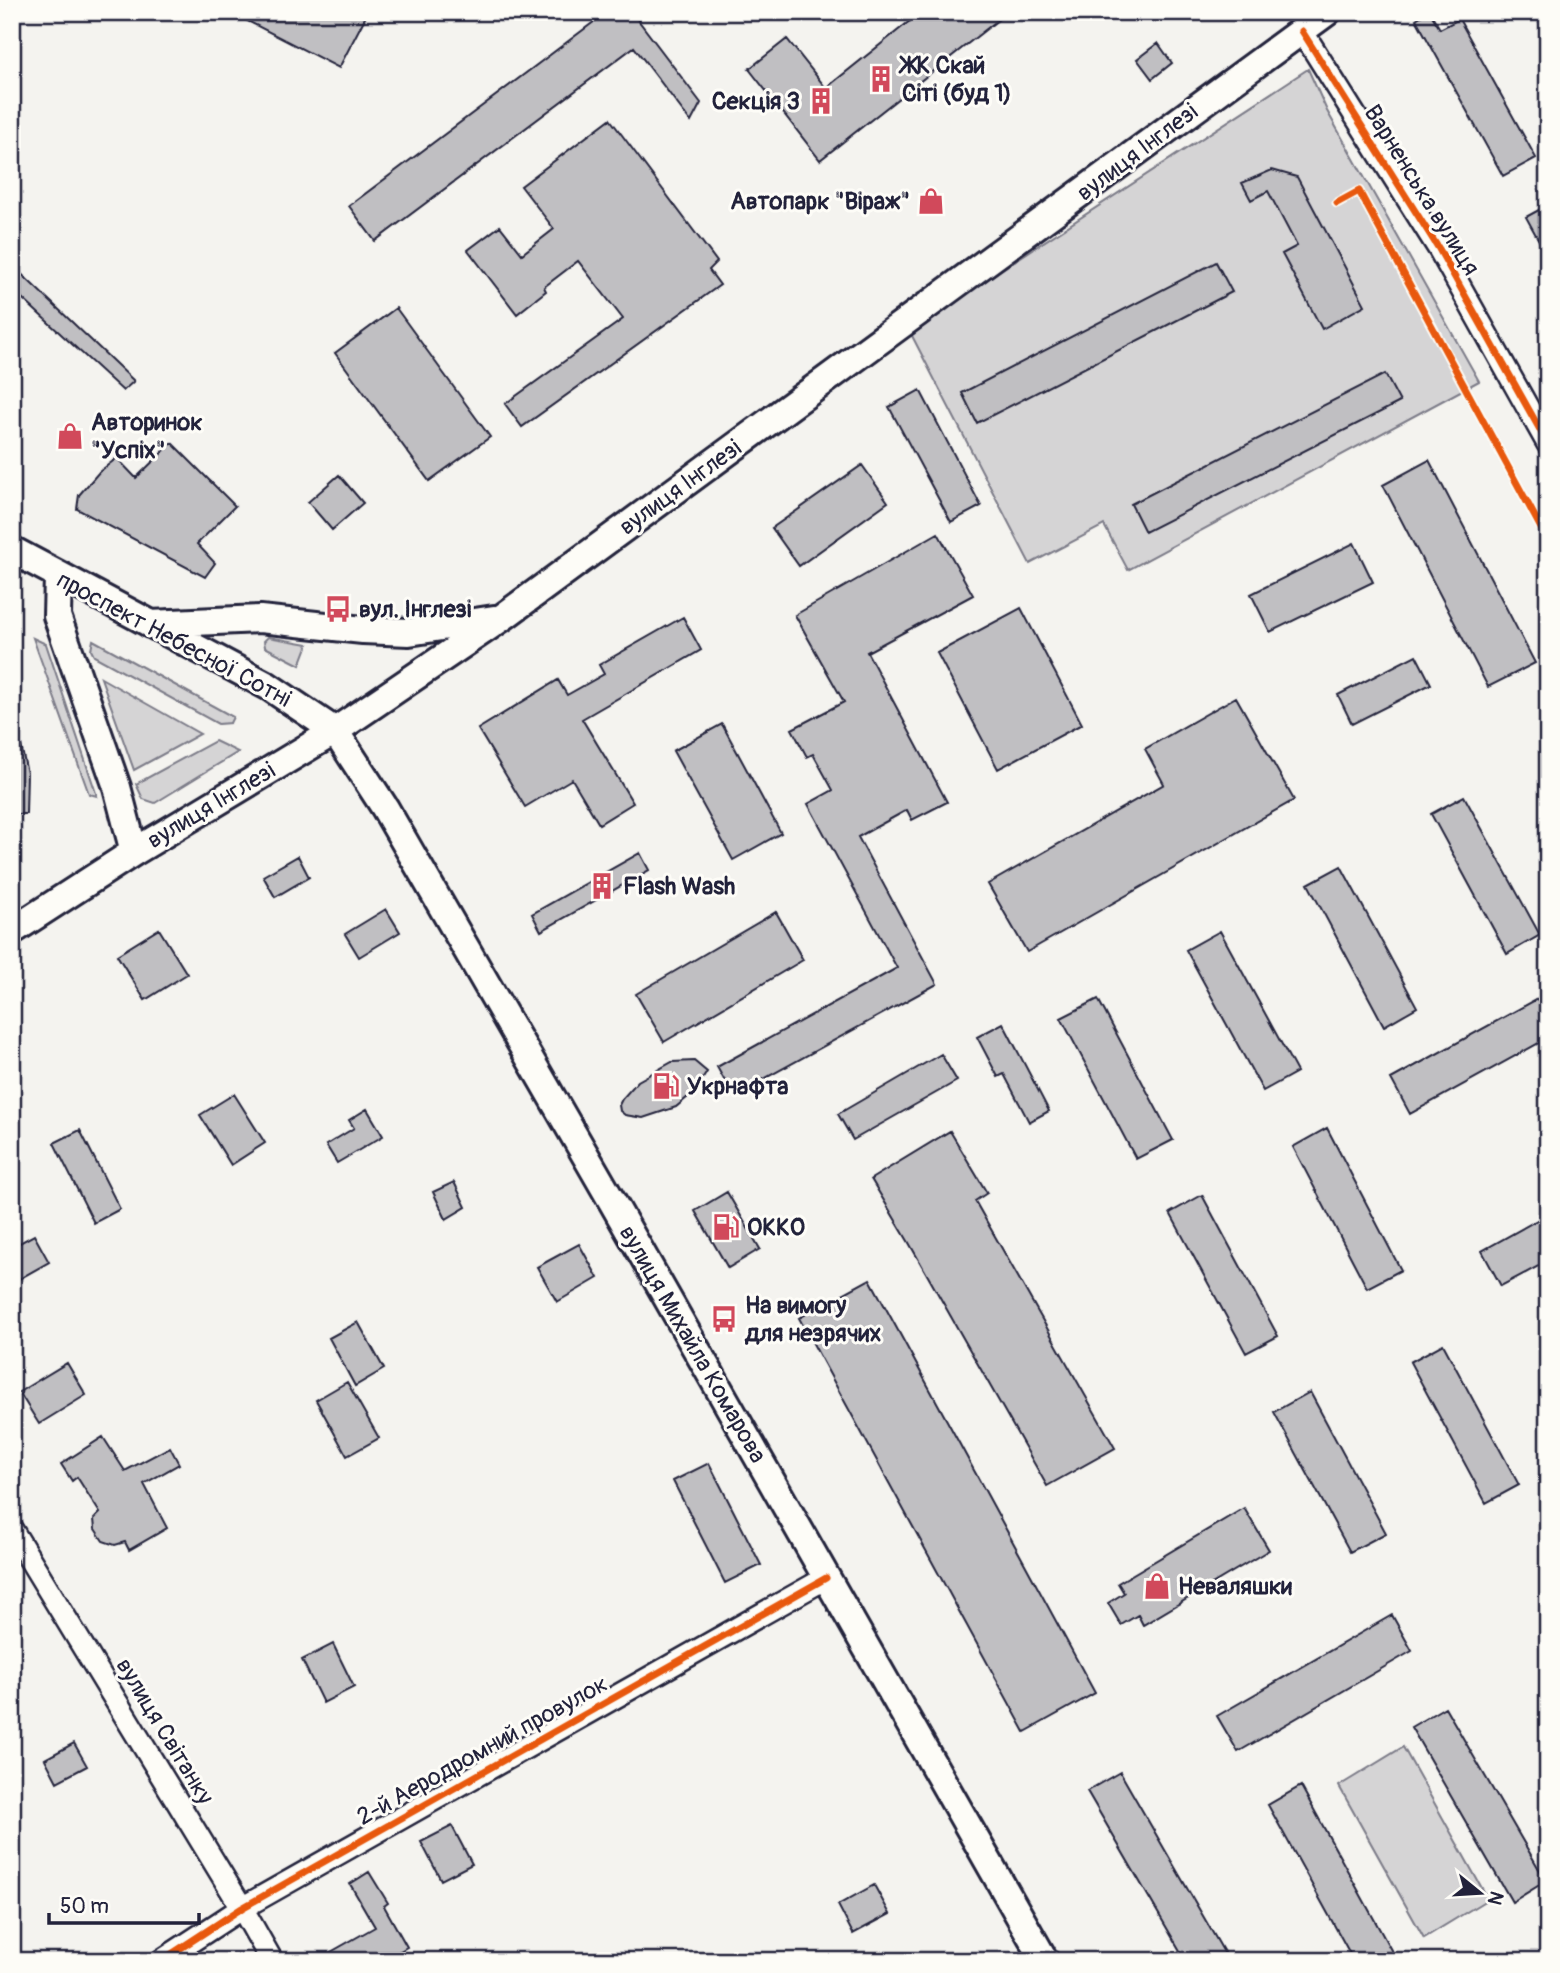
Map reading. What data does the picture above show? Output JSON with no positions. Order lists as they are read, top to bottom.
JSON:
{
  "streets": {
    "main road": ["вулиця Інглезі", "проспект Небесної Сотні", "вулиця Михайла Комарова"],
    "street": ["Варненська вулиця", "вулиця Світанку", "2-й Аеродромний провулок"]
  },
  "crossings": [
    ["вулиця Інглезі", "Варненська вулиця"],
    ["вулиця Інглезі", "проспект Небесної Сотні"],
    ["вулиця Інглезі", "вулиця Михайла Комарова"],
    ["проспект Небесної Сотні", "вулиця Михайла Комарова"],
    ["вулиця Михайла Комарова", "2-й Аеродромний провулок"],
    ["вулиця Світанку", "2-й Аеродромний провулок"]
  ],
  "places": {
    "building": ["ЖК Скай Сіті (буд 1)", "Секція 3", "Flash Wash"],
    "shop": ["Автопарк \"Віраж\"", "Авторинок \"Успіх\"", "Неваляшки"],
    "bus stop": ["вул. Інглезі", "На вимогу для незрячих"],
    "fuel station": ["Укрнафта", "ОККО"]
  },
  "scale_bar": "50 m",
  "north": "right"
}
